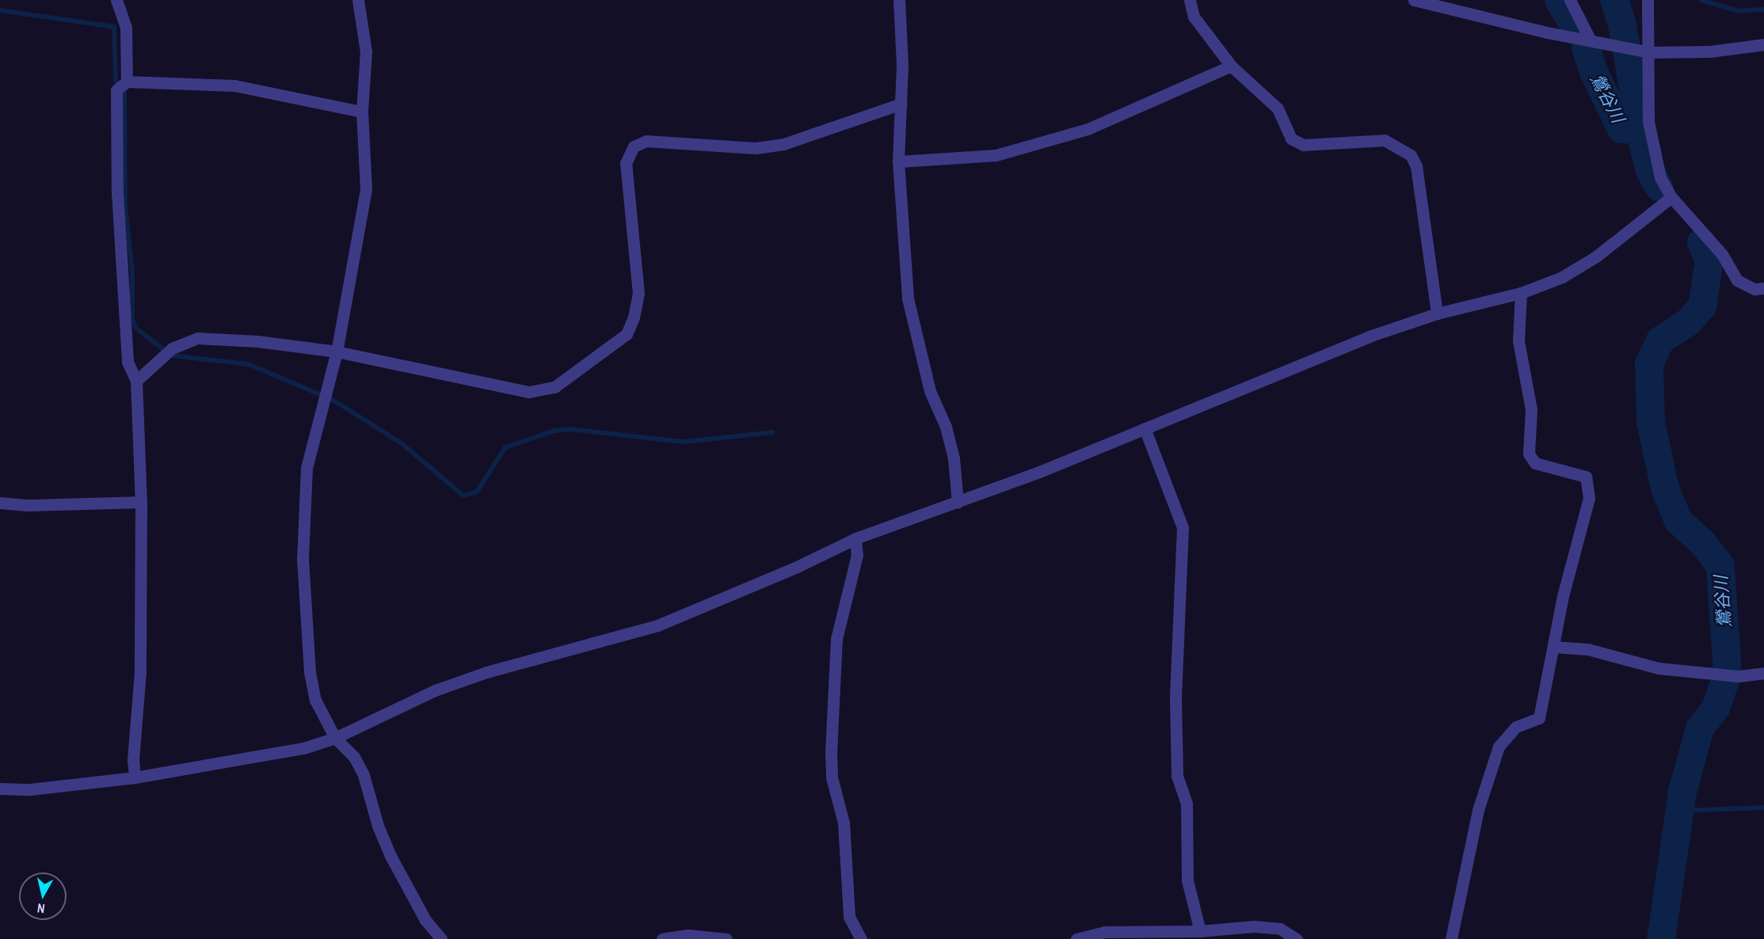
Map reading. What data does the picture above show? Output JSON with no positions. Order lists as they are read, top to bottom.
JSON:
{
  "water": ["鶯谷川"],
  "north": "bottom"
}
